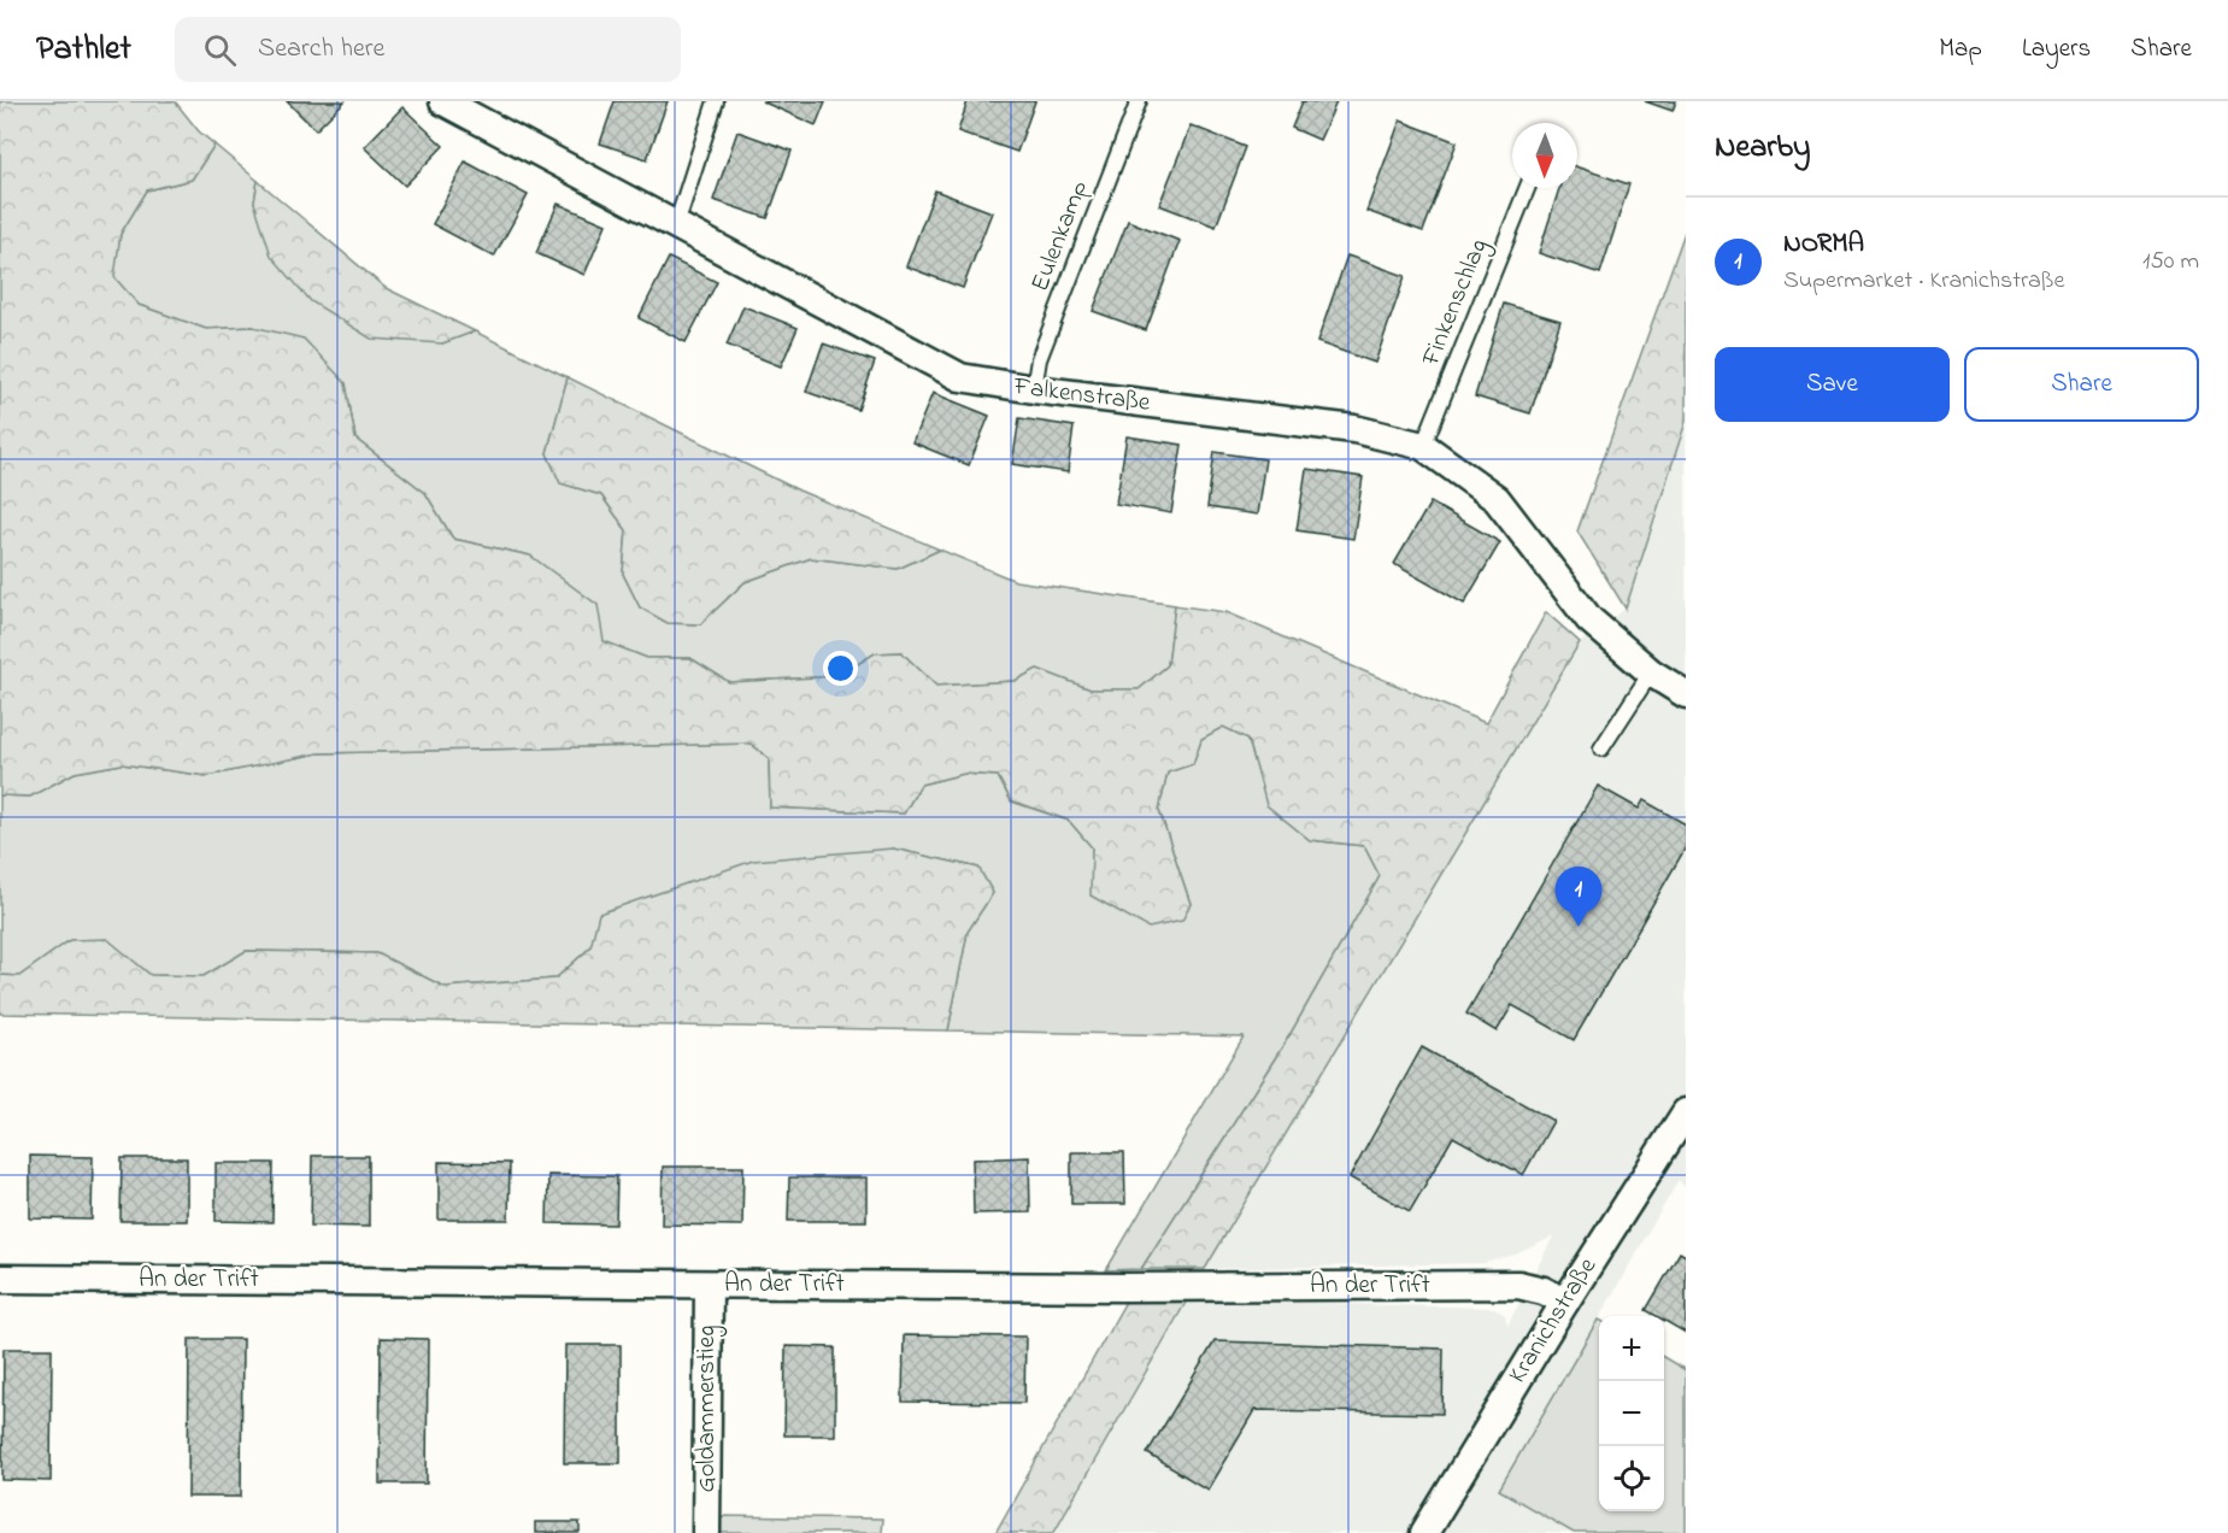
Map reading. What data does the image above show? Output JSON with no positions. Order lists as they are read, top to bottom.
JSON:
{
  "streets": {
    "street": [
      "Falkenstraße",
      "An der Trift",
      "Kranichstraße",
      "Goldammerstieg"
    ],
    "lane": ["Eulenkamp", "Finkenschlag"]
  },
  "crossings": [
    ["Eulenkamp", "Falkenstraße"],
    ["Finkenschlag", "Falkenstraße"],
    ["An der Trift", "Kranichstraße"],
    ["An der Trift", "Goldammerstieg"]
  ],
  "north": "bottom",
  "page": {
    "header": "Pathlet",
    "search": "Search here",
    "nav": ["Map", "Layers", "Share"],
    "heading": "Nearby",
    "list": [
      {
        "mark": "1",
        "name": "NORMA",
        "note": "Supermarket · Kranichstraße",
        "value": "150 m"
      }
    ],
    "buttons": ["Save", "Share"],
    "pins": "1",
    "map_buttons": ["+", "−"]
  }
}
